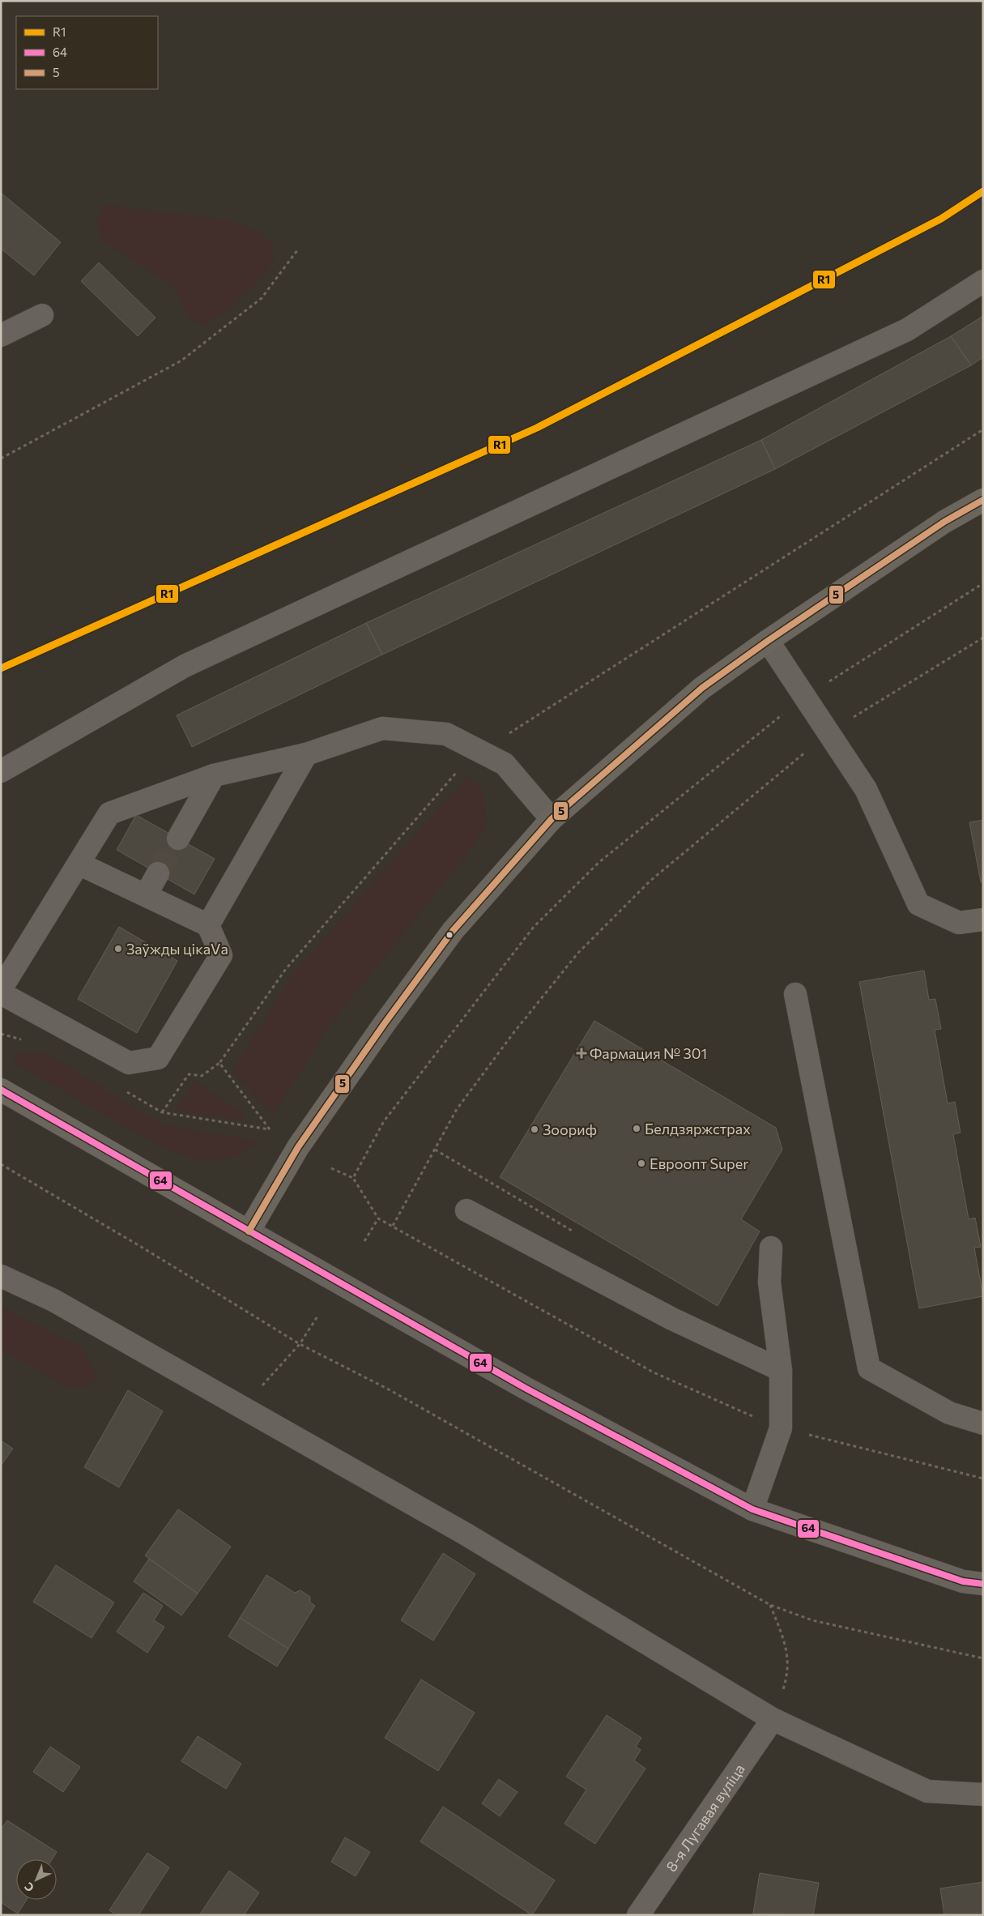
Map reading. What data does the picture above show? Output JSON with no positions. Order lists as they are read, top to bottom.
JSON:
{
  "streets": {
    "street": ["8-я Лугавая вуліца"]
  },
  "places": {
    "other": [
      "Заўжды цікаVа",
      "Белдзяржстрах",
      "Зоориф",
      "Евроопт Super"
    ],
    "health": ["Фармация № 301"]
  },
  "lines": ["transit line R1", "transit line 5", "transit line 64"],
  "legend": ["R1", "64", "5"],
  "north": "bottom left"
}
